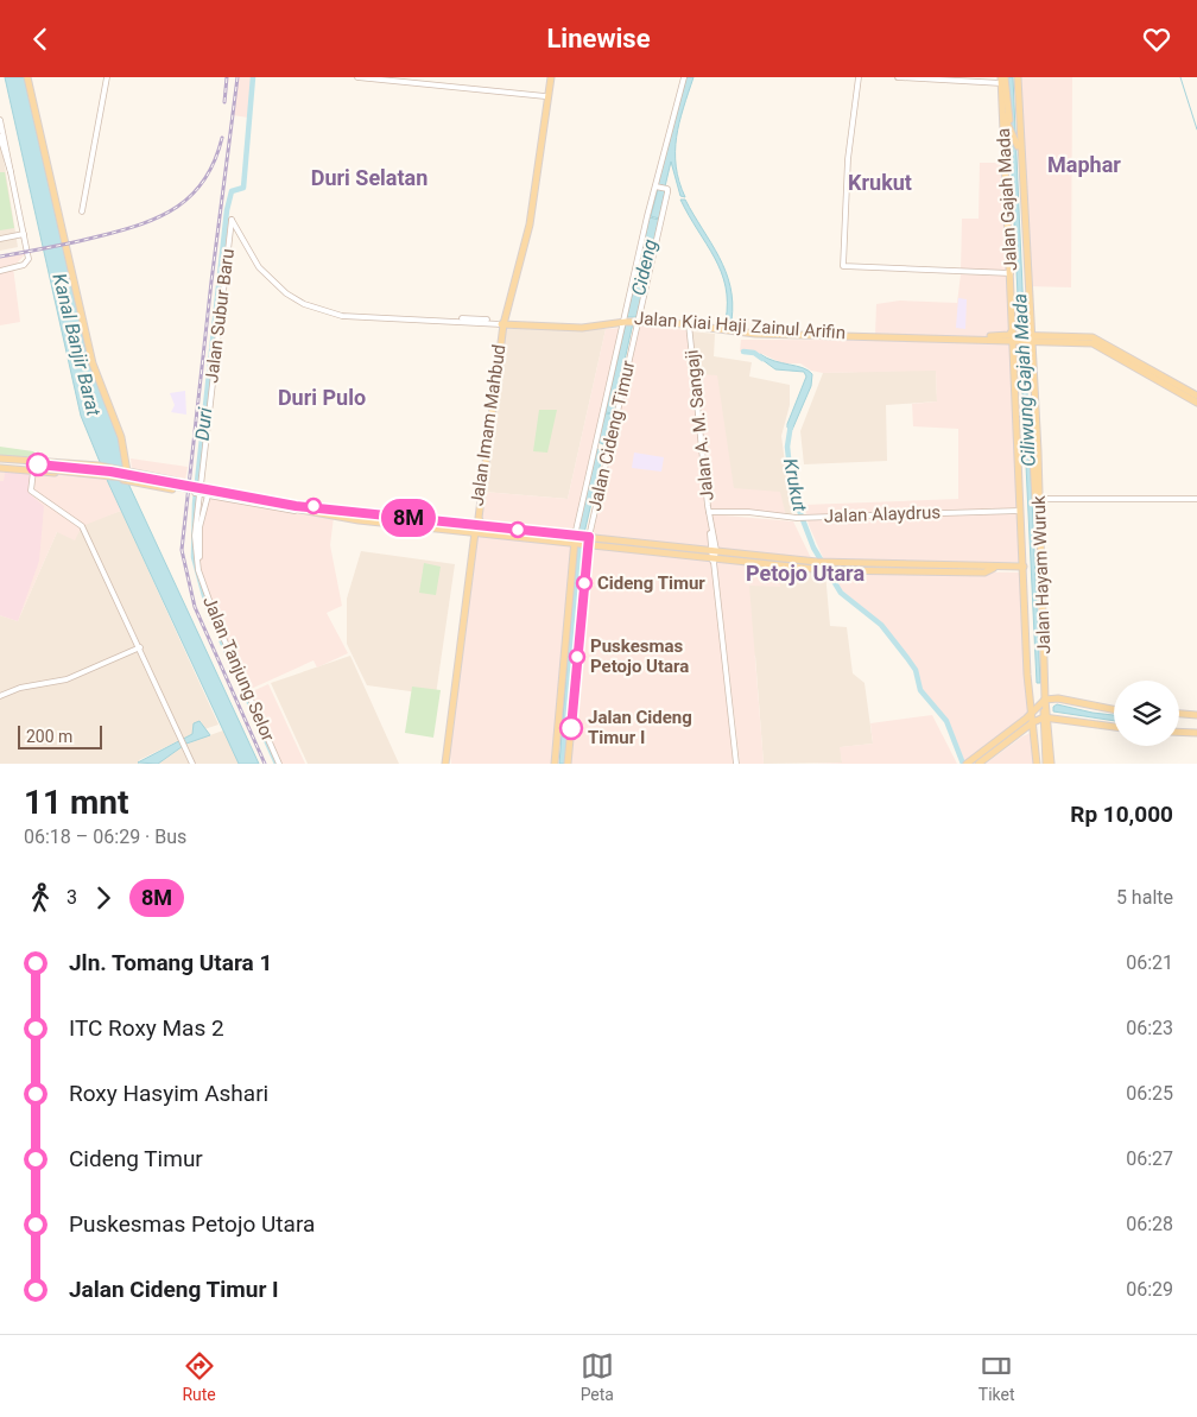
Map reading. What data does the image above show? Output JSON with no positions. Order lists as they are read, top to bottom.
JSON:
{
  "streets": {
    "main road": [
      "Jalan Gajah Mada",
      "Jalan Kiai Haji Zainul Arifin",
      "Jalan Imam Mahbud",
      "Jalan Cideng Timur",
      "Jalan Hayam Wuruk"
    ],
    "street": [
      "Jalan Subur Baru",
      "Jalan A. M. Sangaji",
      "Jalan Alaydrus",
      "Jalan Tanjung Selor"
    ]
  },
  "crossings": [
    ["Jalan Gajah Mada", "Jalan Kiai Haji Zainul Arifin"],
    ["Jalan Gajah Mada", "Jalan Alaydrus"],
    ["Jalan Gajah Mada", "Jalan Hayam Wuruk"],
    ["Jalan Subur Baru", "Jalan Kiai Haji Zainul Arifin"],
    ["Jalan Subur Baru", "Jalan Imam Mahbud"],
    ["Jalan Subur Baru", "Jalan Tanjung Selor"],
    ["Jalan Kiai Haji Zainul Arifin", "Jalan Imam Mahbud"],
    ["Jalan Kiai Haji Zainul Arifin", "Jalan A. M. Sangaji"],
    ["Jalan Kiai Haji Zainul Arifin", "Jalan Cideng Timur"],
    ["Jalan Kiai Haji Zainul Arifin", "Jalan Hayam Wuruk"],
    ["Jalan A. M. Sangaji", "Jalan Alaydrus"]
  ],
  "districts": [
    "Maphar",
    "Duri Selatan",
    "Krukut",
    "Duri Pulo",
    "Petojo Utara"
  ],
  "water": [
    "Cideng",
    "Kanal Banjir Barat",
    "Ciliwung Gajah Mada",
    "Duri",
    "Krukut"
  ],
  "places": ["Cideng Timur", "Puskesmas Petojo Utara", "Jalan Cideng Timur I"],
  "lines": ["bus line 8M"],
  "scale_bar": "200 m",
  "page": {
    "header": "Linewise",
    "on_map": "8M",
    "scale": "200 m",
    "heading": ["11 mnt", "06:18 – 06:29 · Bus", "Rp 10,000"],
    "legs": ["3", "8M", "5 halte"],
    "list": [
      {
        "name": "Jln. Tomang Utara 1",
        "value": "06:21"
      },
      {
        "name": "ITC Roxy Mas 2",
        "value": "06:23"
      },
      {
        "name": "Roxy Hasyim Ashari",
        "value": "06:25"
      },
      {
        "name": "Cideng Timur",
        "value": "06:27"
      },
      {
        "name": "Puskesmas Petojo Utara",
        "value": "06:28"
      },
      {
        "name": "Jalan Cideng Timur I",
        "value": "06:29"
      }
    ],
    "tabs": ["Rute", "Peta", "Tiket"]
  }
}
